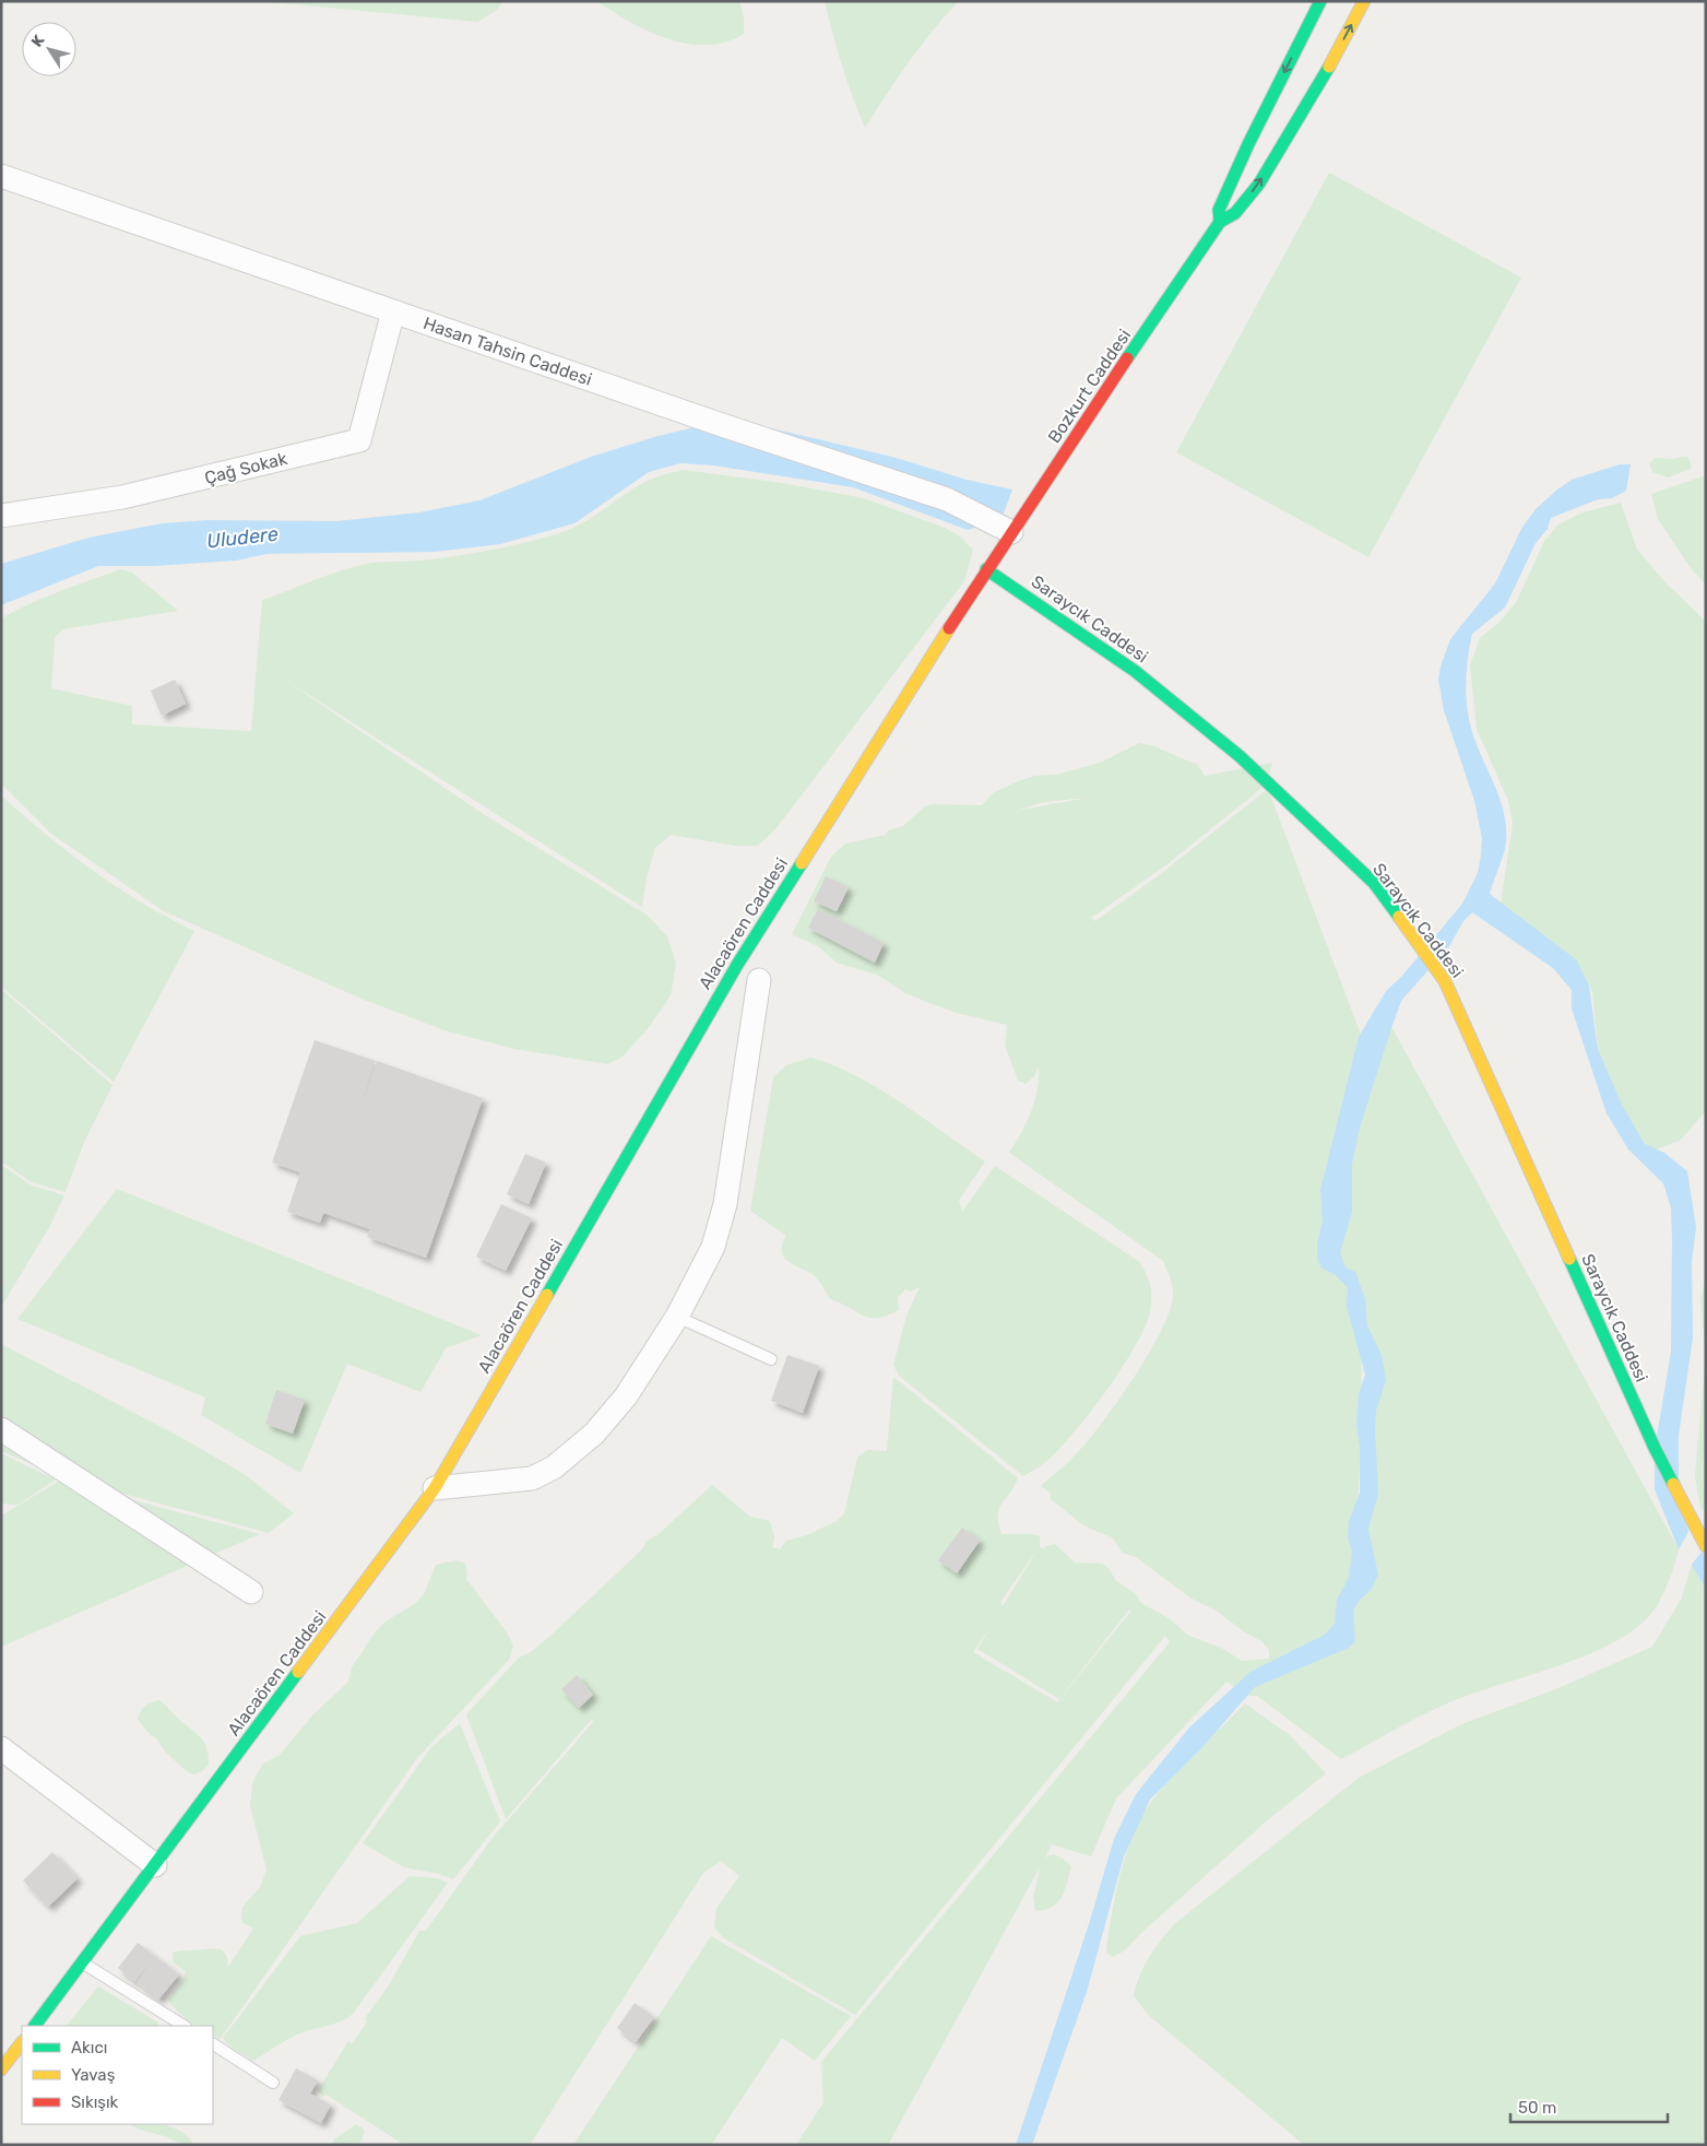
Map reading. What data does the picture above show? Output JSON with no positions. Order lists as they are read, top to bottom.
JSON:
{
  "streets": {
    "street": [
      "Hasan Tahsin Caddesi",
      "Bozkurt Caddesi",
      "Çağ Sokak",
      "Saraycık Caddesi",
      "Alacaören Caddesi"
    ]
  },
  "crossings": [
    ["Hasan Tahsin Caddesi", "Bozkurt Caddesi"],
    ["Hasan Tahsin Caddesi", "Çağ Sokak"],
    ["Bozkurt Caddesi", "Saraycık Caddesi"],
    ["Bozkurt Caddesi", "Alacaören Caddesi"],
    ["Saraycık Caddesi", "Alacaören Caddesi"]
  ],
  "water": ["Uludere"],
  "legend": ["Akıcı", "Yavaş", "Sıkışık"],
  "scale_bar": "50 m",
  "north": "top left"
}
